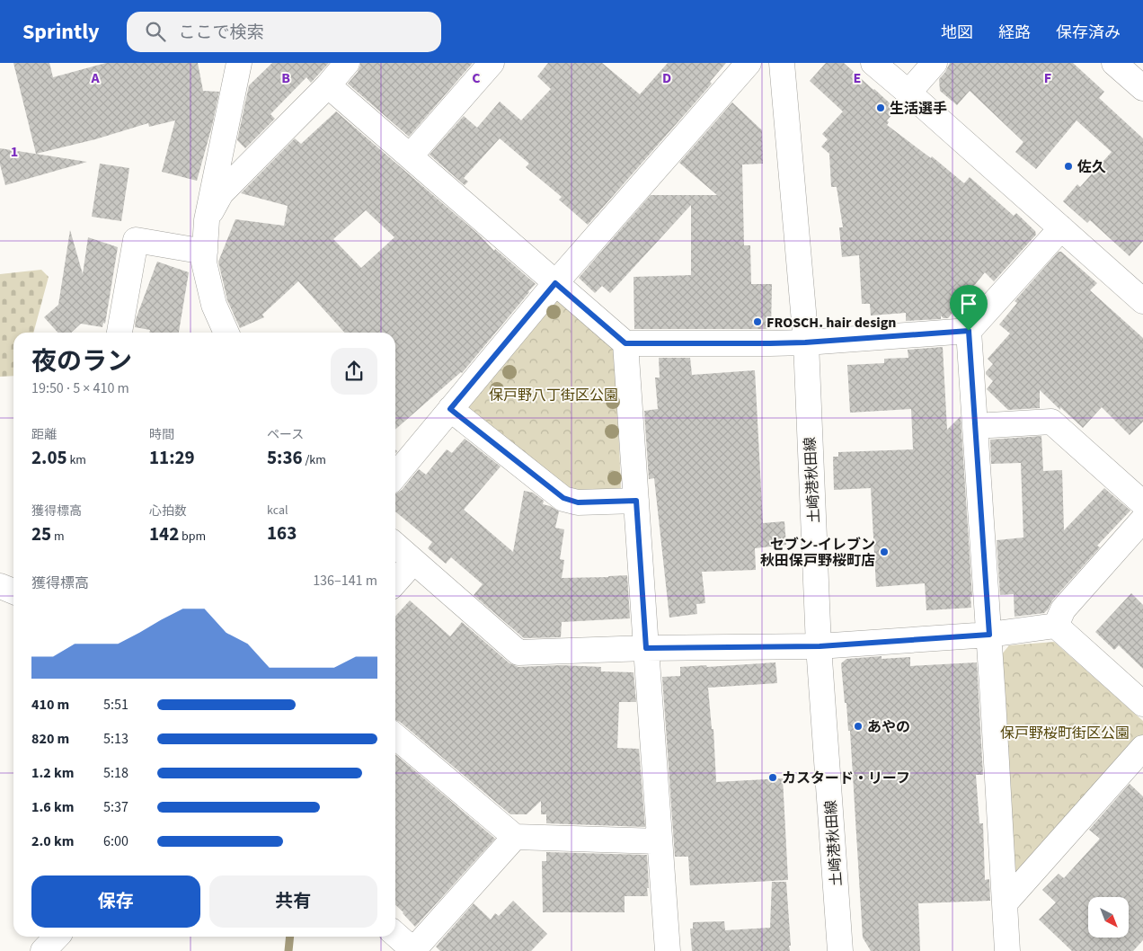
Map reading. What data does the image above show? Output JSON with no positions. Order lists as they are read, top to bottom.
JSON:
{
  "streets": {
    "street": ["土崎港秋田線"]
  },
  "parks": ["保戸野八丁街区公園", "保戸野桜町街区公園"],
  "places": [
    "生活選手",
    "佐久",
    "FROSCH. hair design",
    "セブン-イレブン 秋田保戸野桜町店",
    "あやの",
    "カスタード・リーフ"
  ],
  "north": "bottom right",
  "page": {
    "header": "Sprintly",
    "search": "ここで検索",
    "nav": ["地図", "経路", "保存済み"],
    "heading": ["夜のラン", "19:50 · 5 × 410 m"],
    "stats": [
      ["距離", "2.05 km"],
      ["時間", "11:29"],
      ["ペース", "5:36 /km"],
      ["獲得標高", "25 m"],
      ["心拍数", "142 bpm"],
      ["kcal", "163"]
    ],
    "chart": ["獲得標高", "136–141 m"],
    "list": [
      {
        "name": "410 m",
        "note": "5:51"
      },
      {
        "name": "820 m",
        "note": "5:13"
      },
      {
        "name": "1.2 km",
        "note": "5:18"
      },
      {
        "name": "1.6 km",
        "note": "5:37"
      },
      {
        "name": "2.0 km",
        "note": "6:00"
      }
    ],
    "buttons": ["保存", "共有"]
  },
  "grid": {
    "columns": [
      "A",
      "B",
      "C",
      "D",
      "E",
      "F"
    ],
    "rows": ["1"]
  }
}
